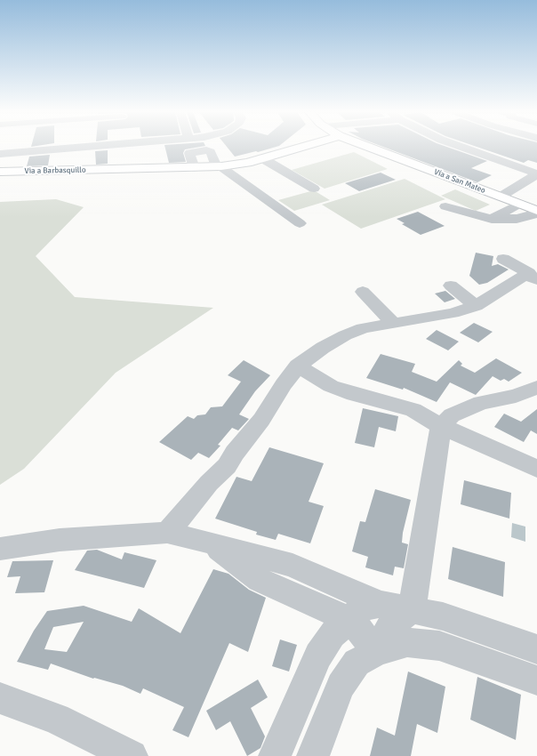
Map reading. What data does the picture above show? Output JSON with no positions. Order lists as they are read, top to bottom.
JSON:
{
  "streets": {
    "main road": ["Via a Barbasquillo", "Vía a San Mateo"]
  }
}
